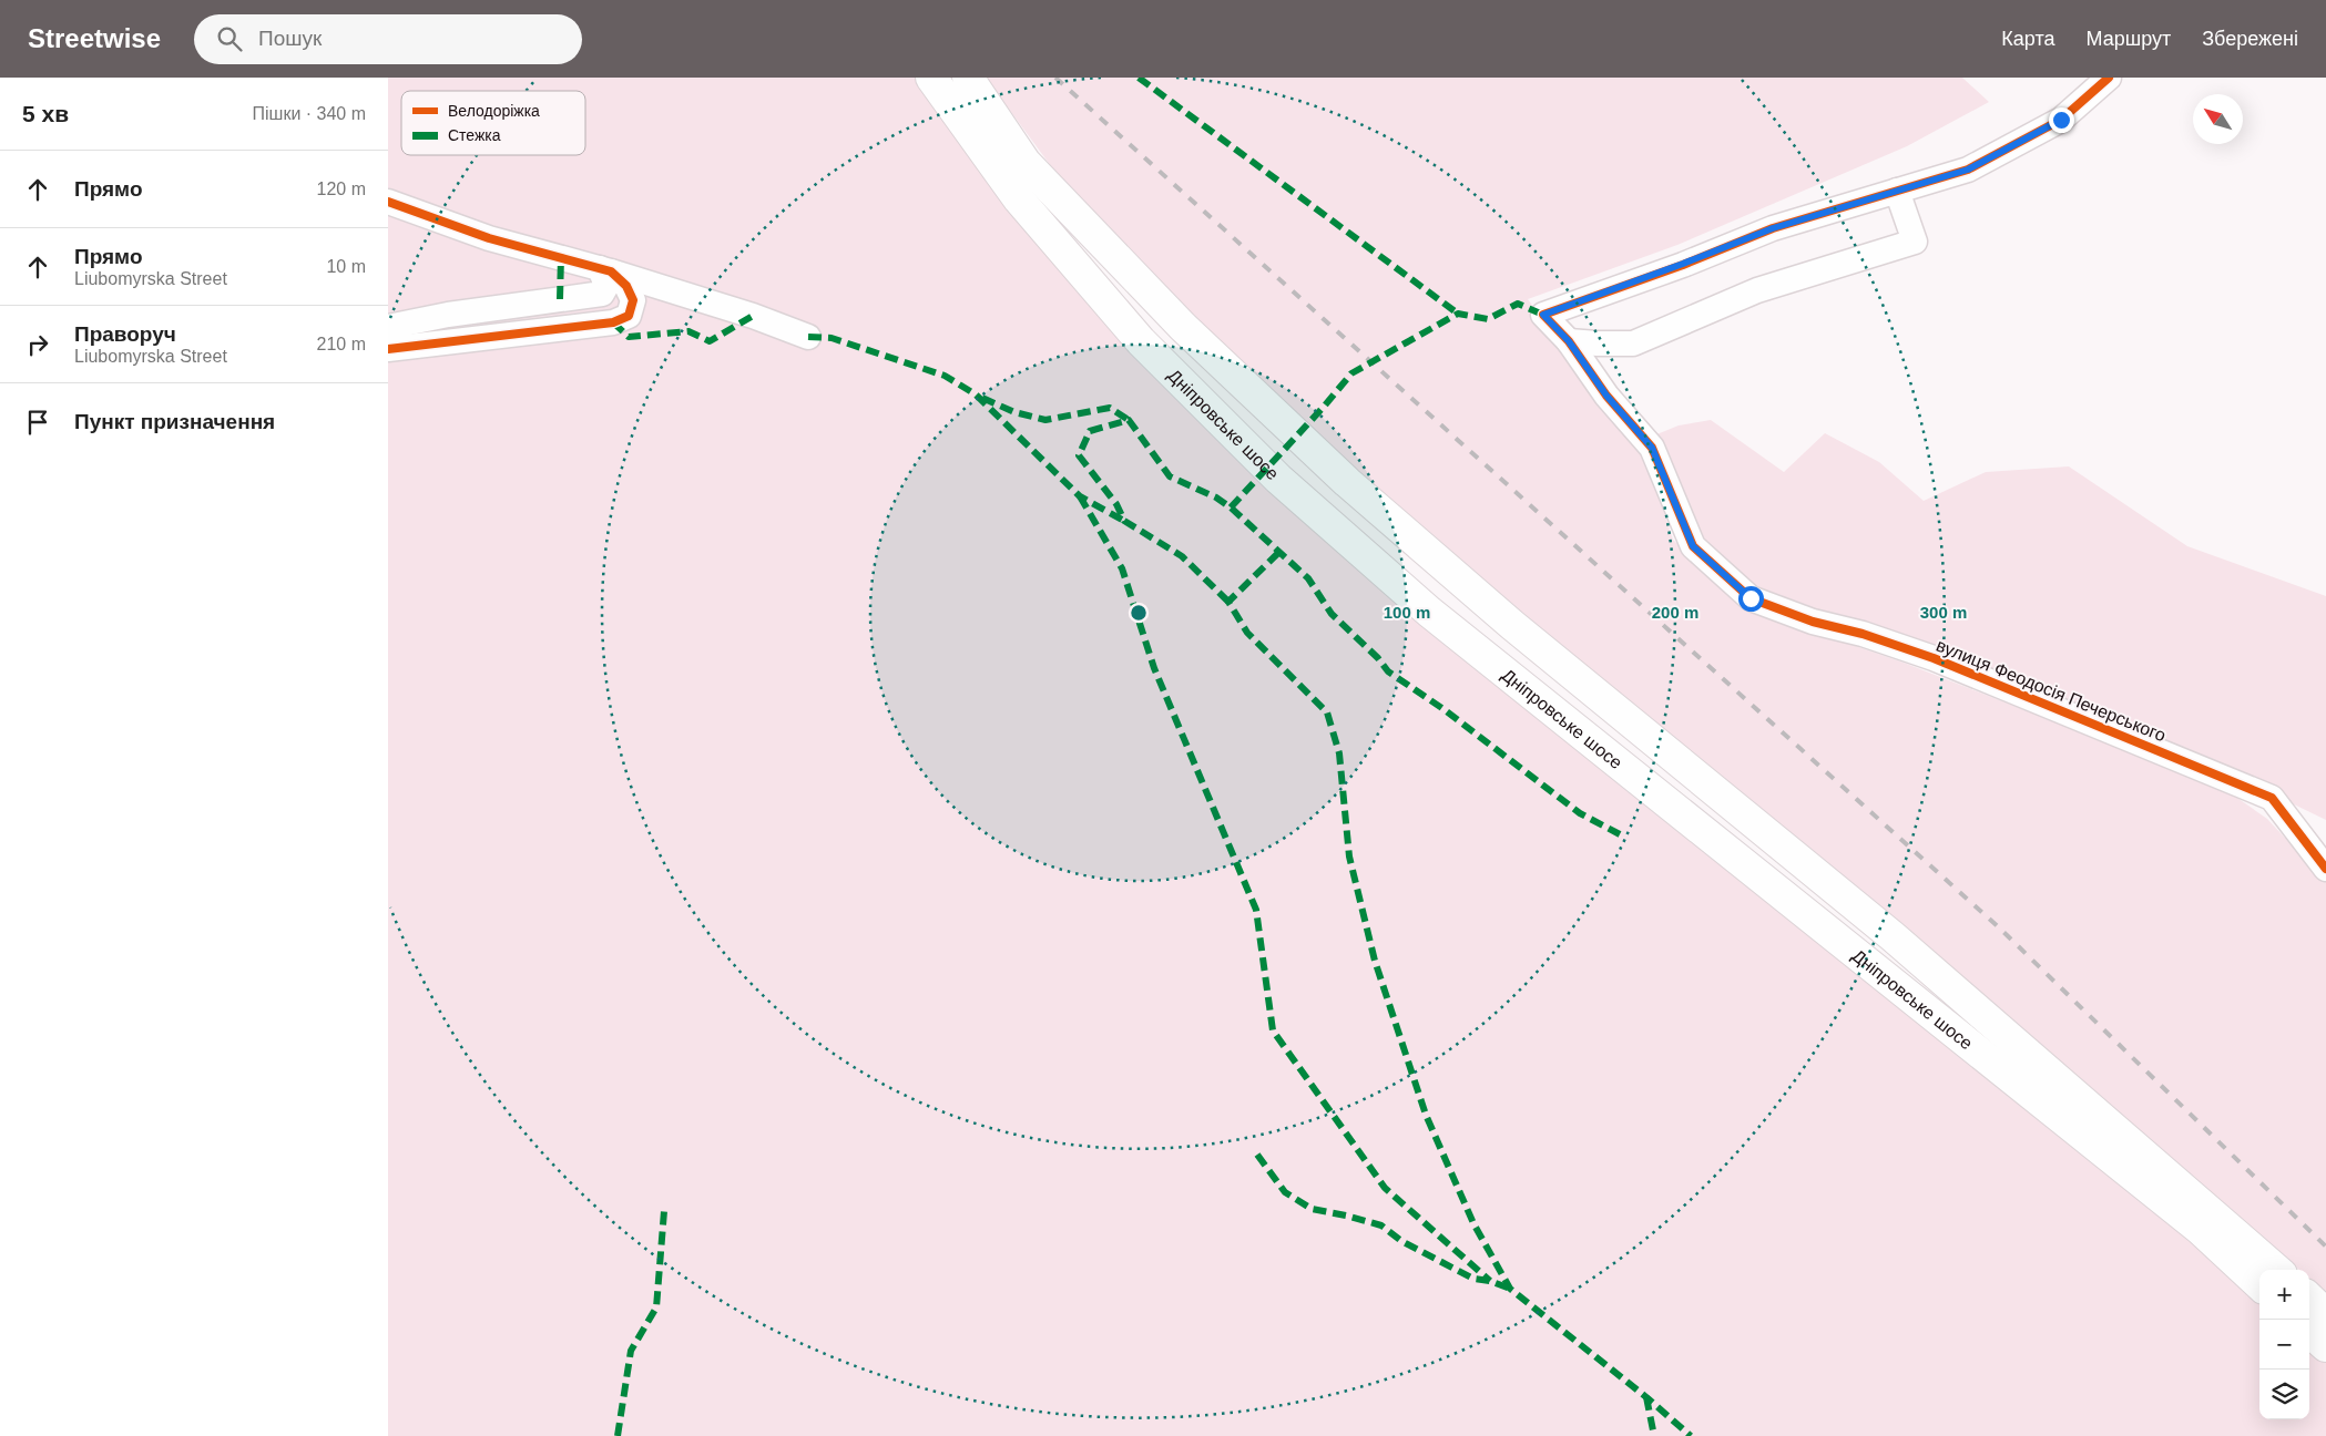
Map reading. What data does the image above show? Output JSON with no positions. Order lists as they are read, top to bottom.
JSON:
{
  "streets": {
    "main road": ["Дніпровське шосе"],
    "street": ["вулиця Феодосія Печерського"]
  },
  "legend": ["Велодоріжка", "Стежка"],
  "north": "top left",
  "page": {
    "header": "Streetwise",
    "search": "Пошук",
    "nav": ["Карта", "Маршрут", "Збережені"],
    "heading": ["5 хв", "Пішки · 340 m"],
    "list": [
      ["Прямо", "120 m"],
      ["Прямо", "Liubomyrska Street", "10 m"],
      ["Праворуч", "Liubomyrska Street", "210 m"],
      "Пункт призначення"
    ],
    "map_buttons": ["+", "−"]
  },
  "rings": ["100 m", "200 m", "300 m"]
}
